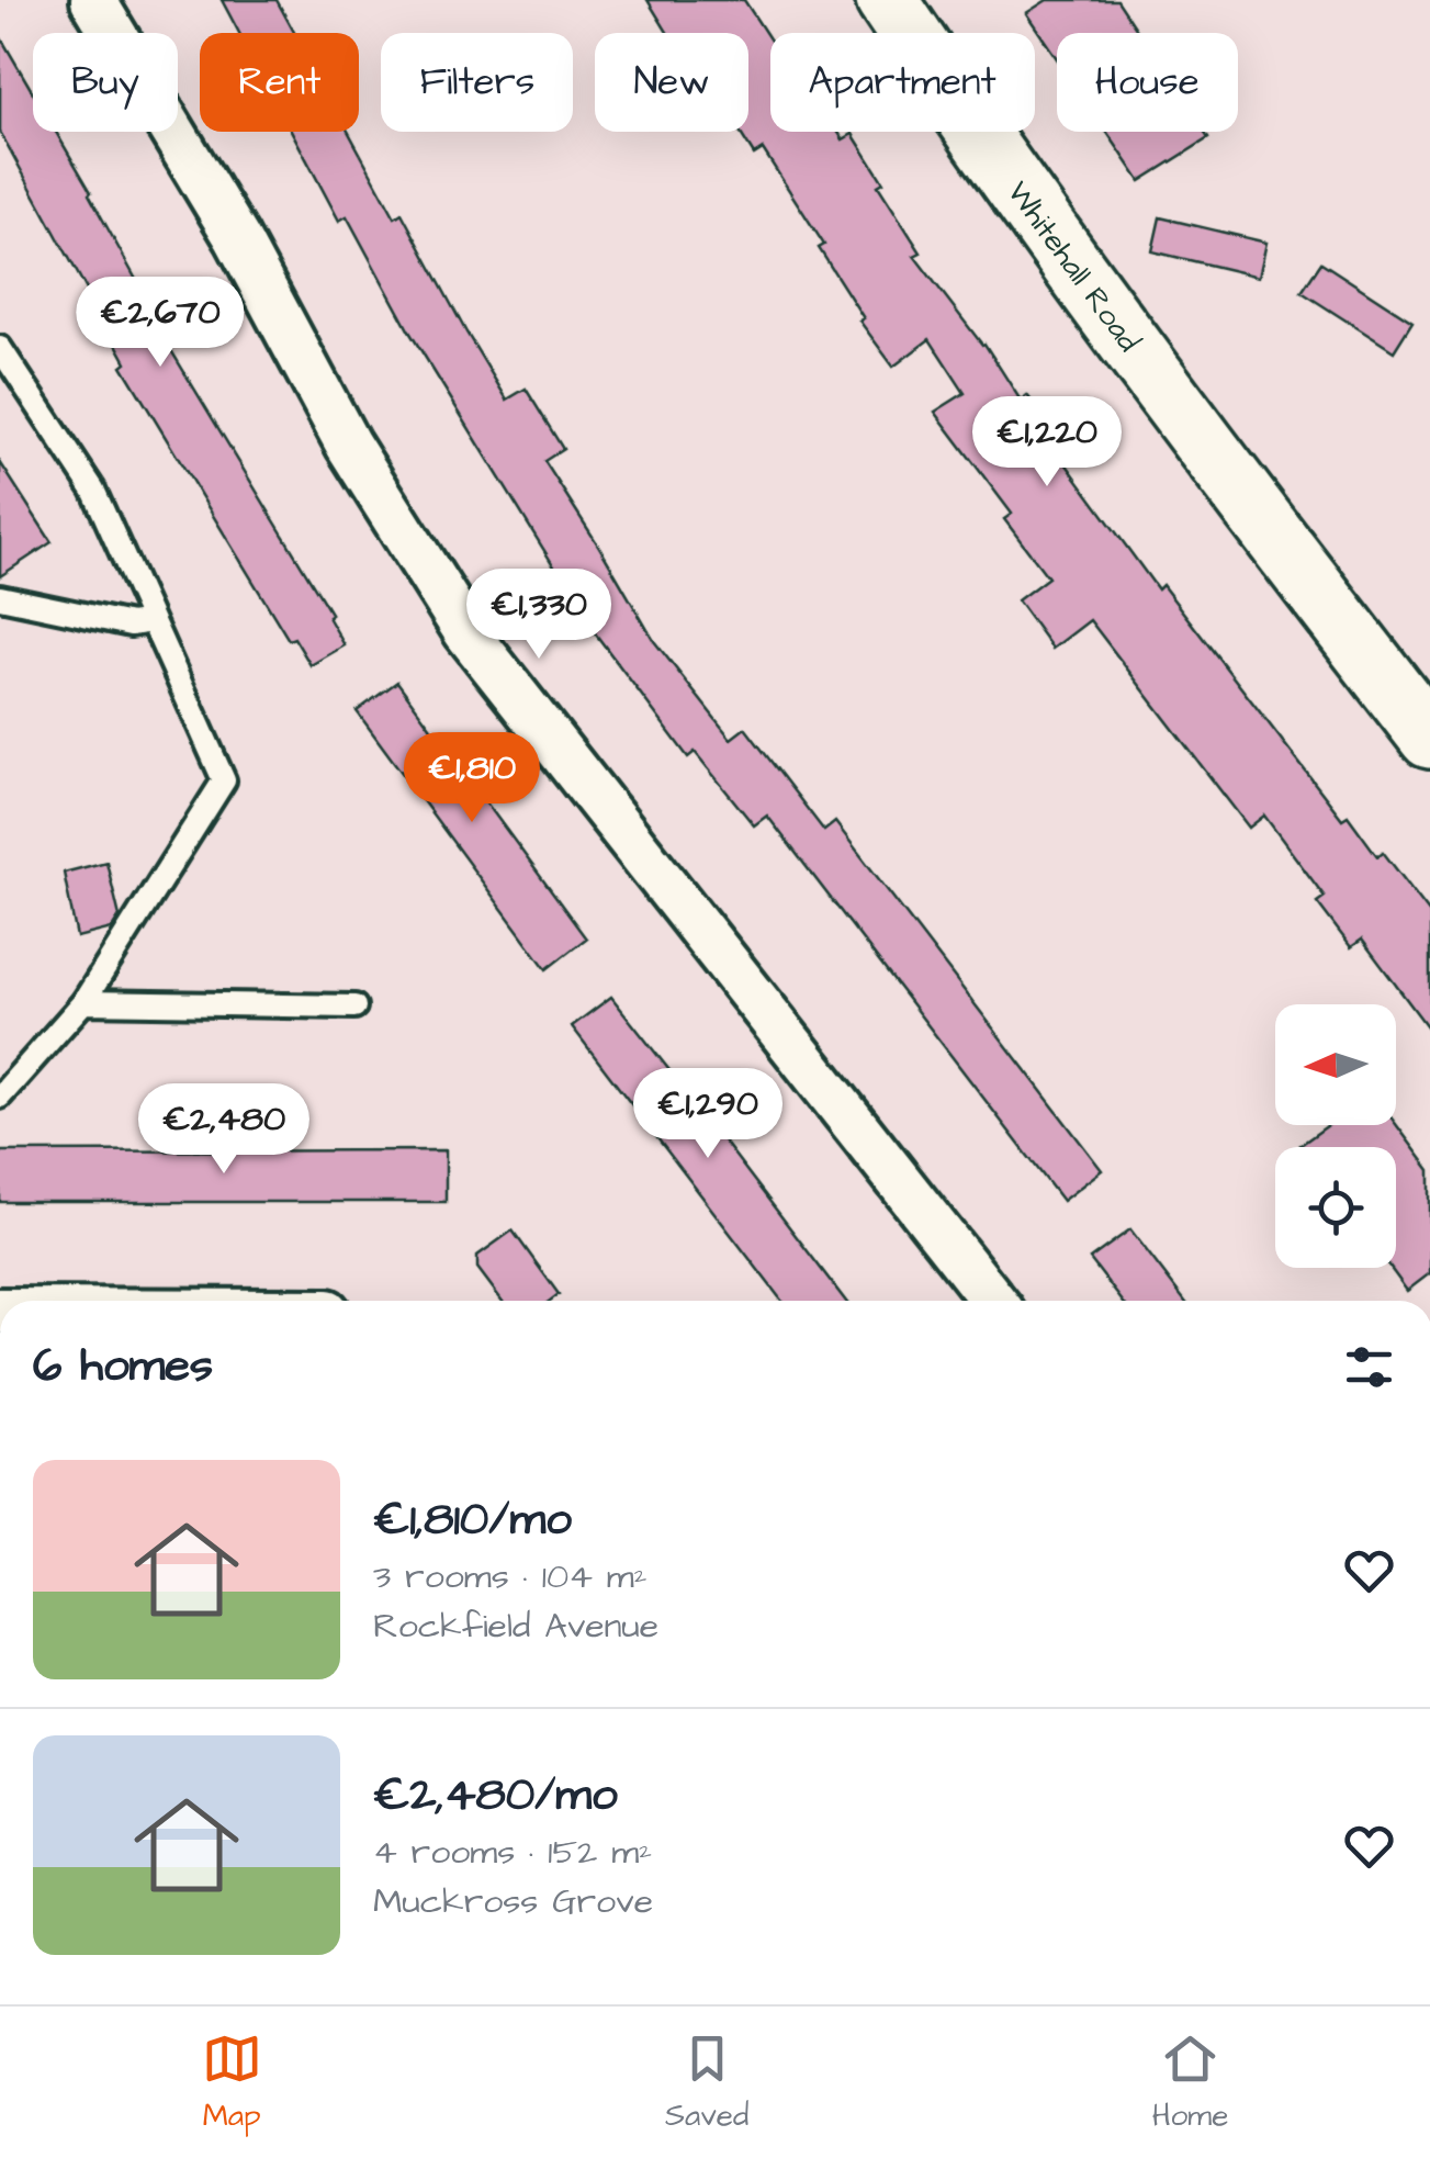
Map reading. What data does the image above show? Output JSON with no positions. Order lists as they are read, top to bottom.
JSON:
{
  "streets": {
    "street": ["Whitehall Road"]
  },
  "north": "left",
  "page": {
    "chip": [
      "Buy",
      "Rent",
      "Filters",
      "New",
      "Apartment",
      "House"
    ],
    "price": [
      "€2,670",
      "€1,220",
      "€1,330",
      "€1,810",
      "€1,290",
      "€2,480"
    ],
    "heading": "6 homes",
    "list": [
      {
        "name": "€1,810/mo",
        "note": "3 rooms · 104 m² · Rockfield Avenue"
      },
      {
        "name": "€2,480/mo",
        "note": "4 rooms · 152 m² · Muckross Grove"
      }
    ],
    "tabs": ["Map", "Saved", "Home"]
  }
}
